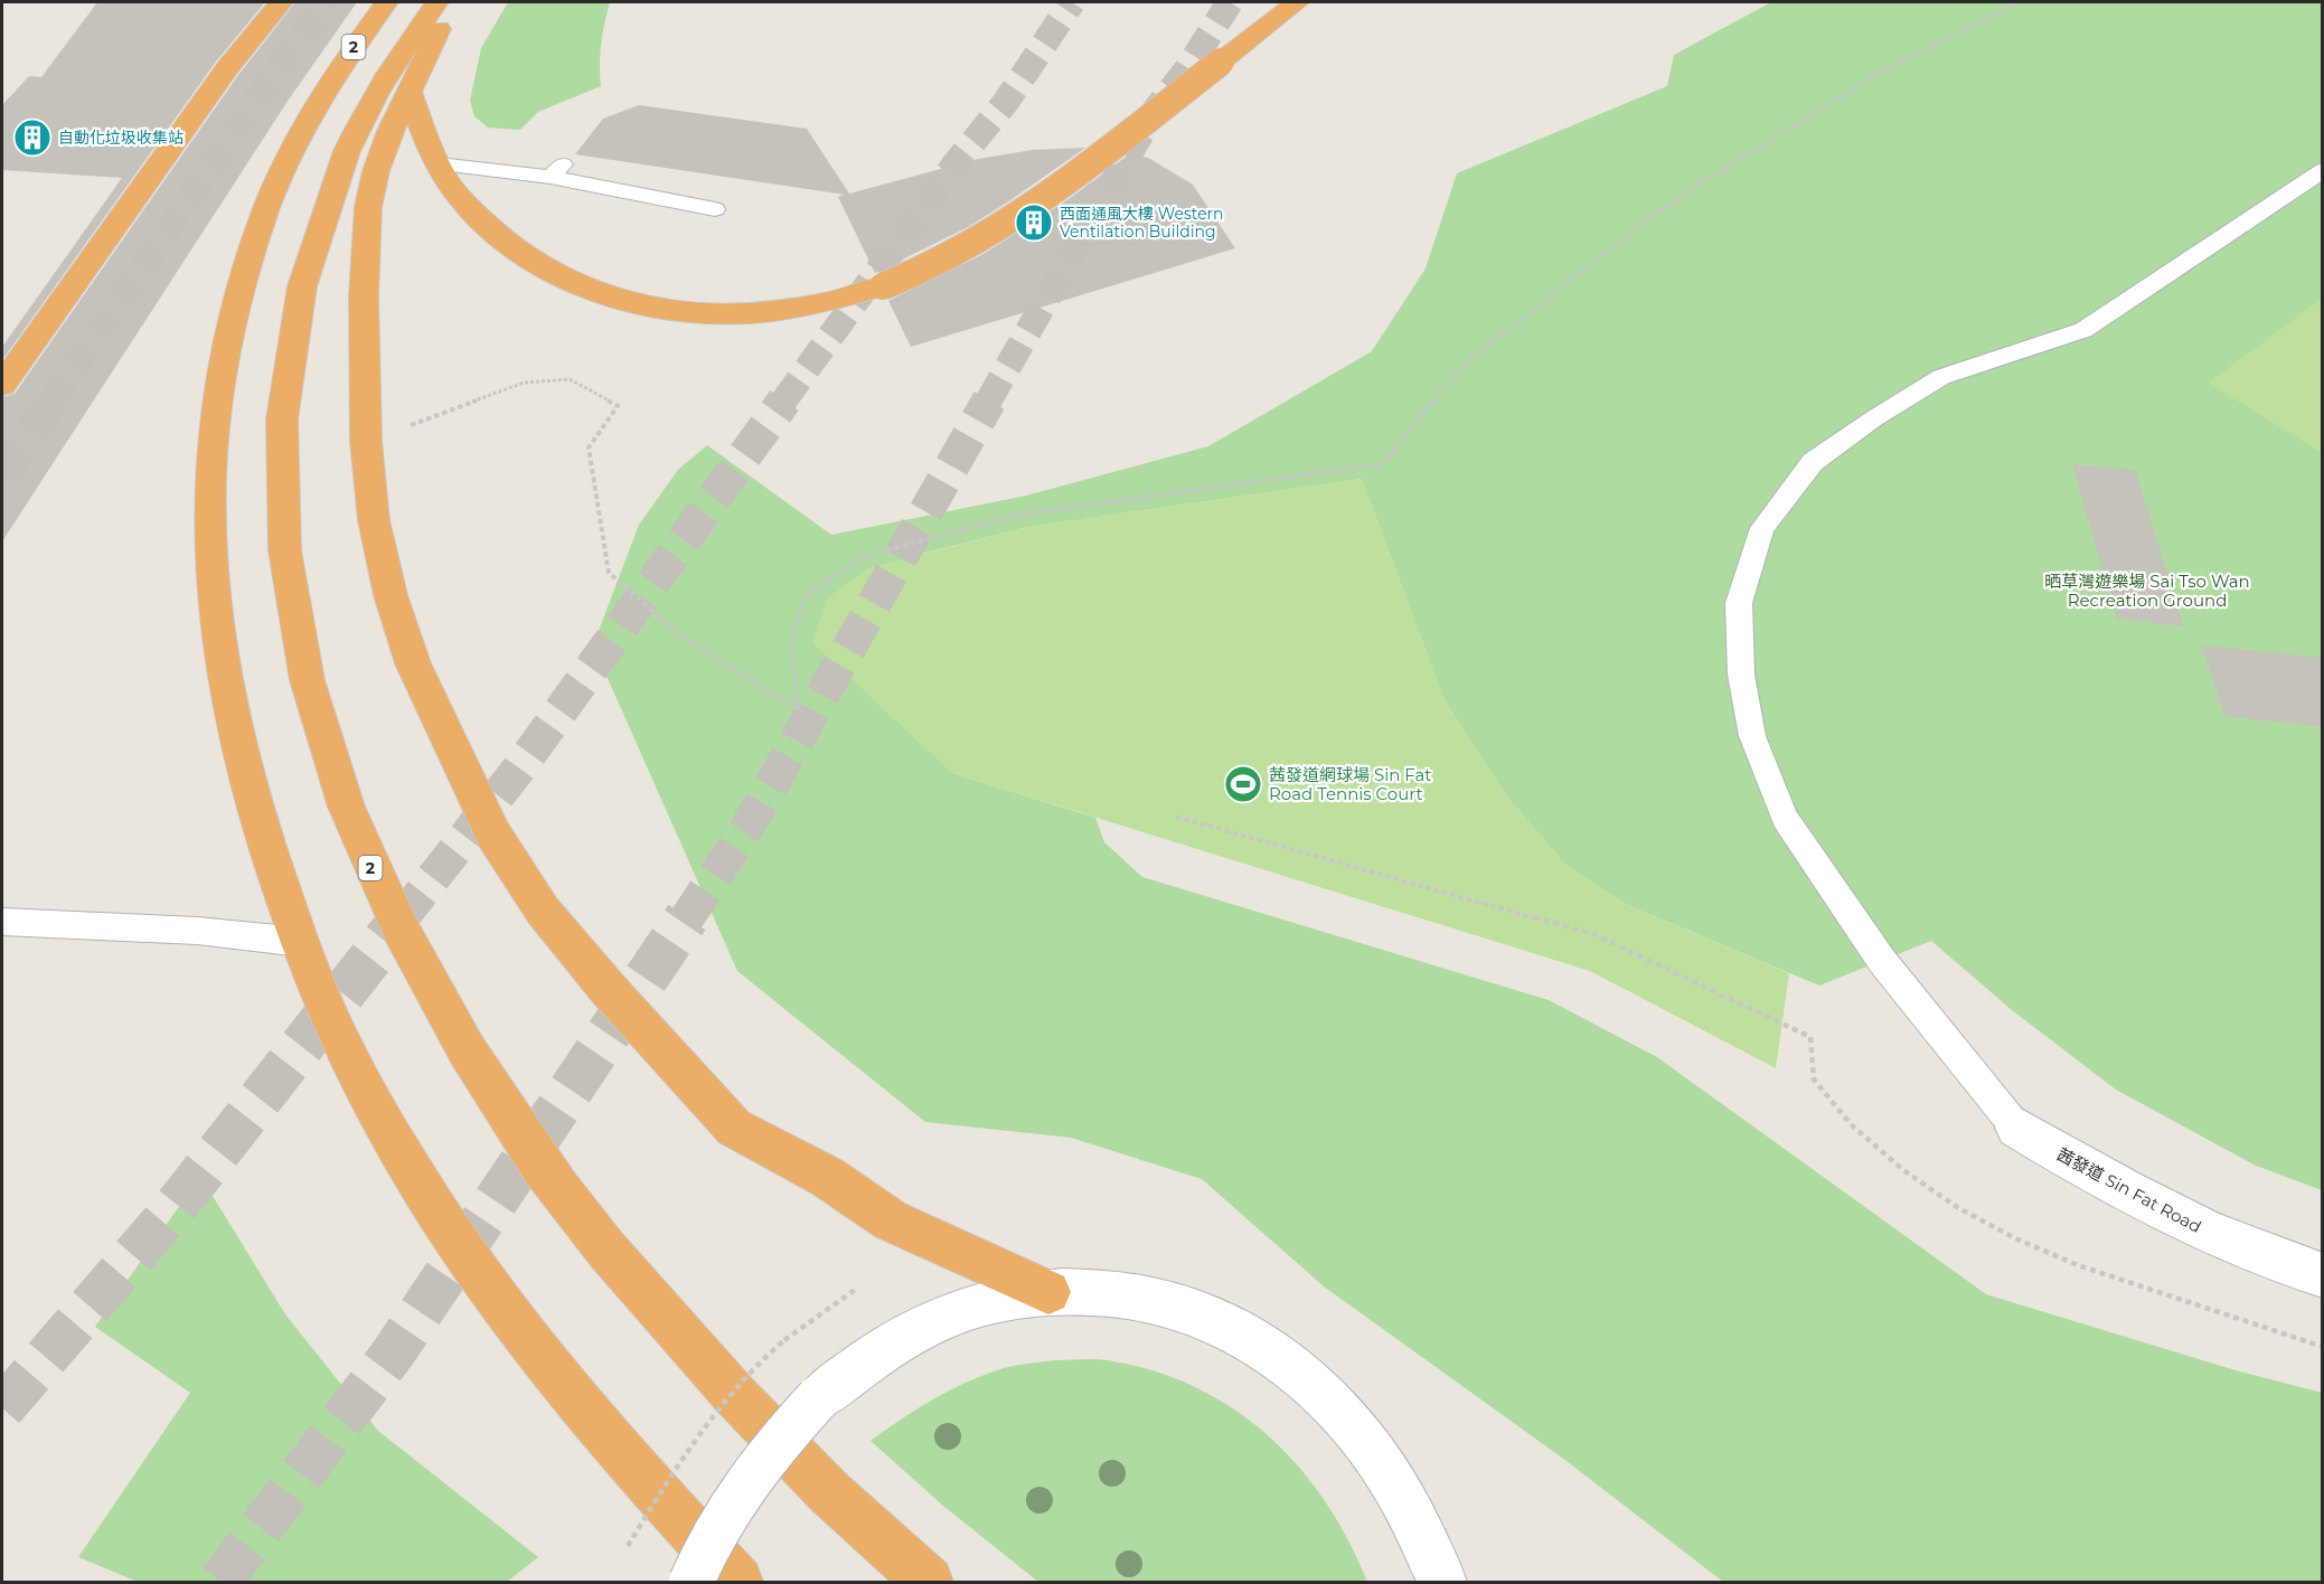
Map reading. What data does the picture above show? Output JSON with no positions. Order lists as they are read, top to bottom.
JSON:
{
  "streets": {
    "highway": ["2"],
    "main road": ["茜發道 Sin Fat Road"]
  },
  "parks": ["晒草灣遊樂場 Sai Tso Wan Recreation Ground"],
  "places": {
    "building": ["自動化垃圾收集站", "西面通風大樓 Western Ventilation Building"],
    "sports": ["茜發道網球場 Sin Fat Road Tennis Court"]
  }
}
